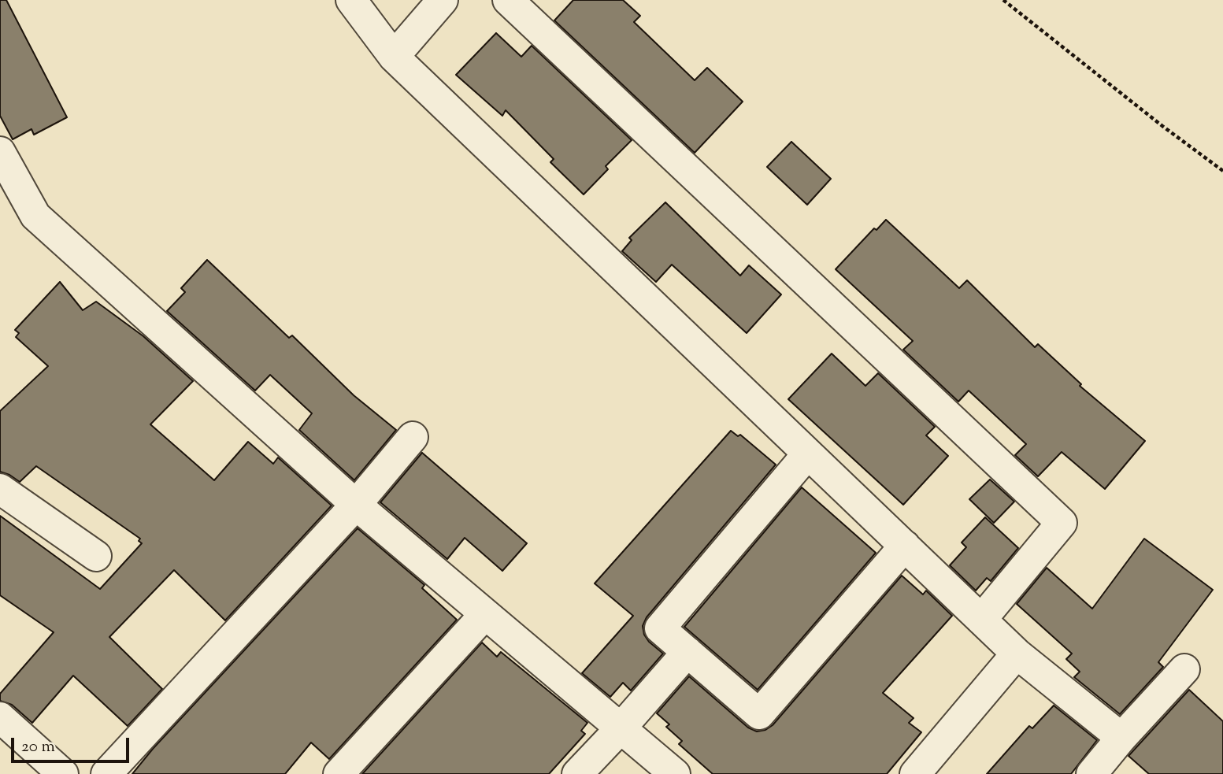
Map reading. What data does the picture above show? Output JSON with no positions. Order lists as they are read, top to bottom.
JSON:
{
  "scale_bar": "20 m"
}
